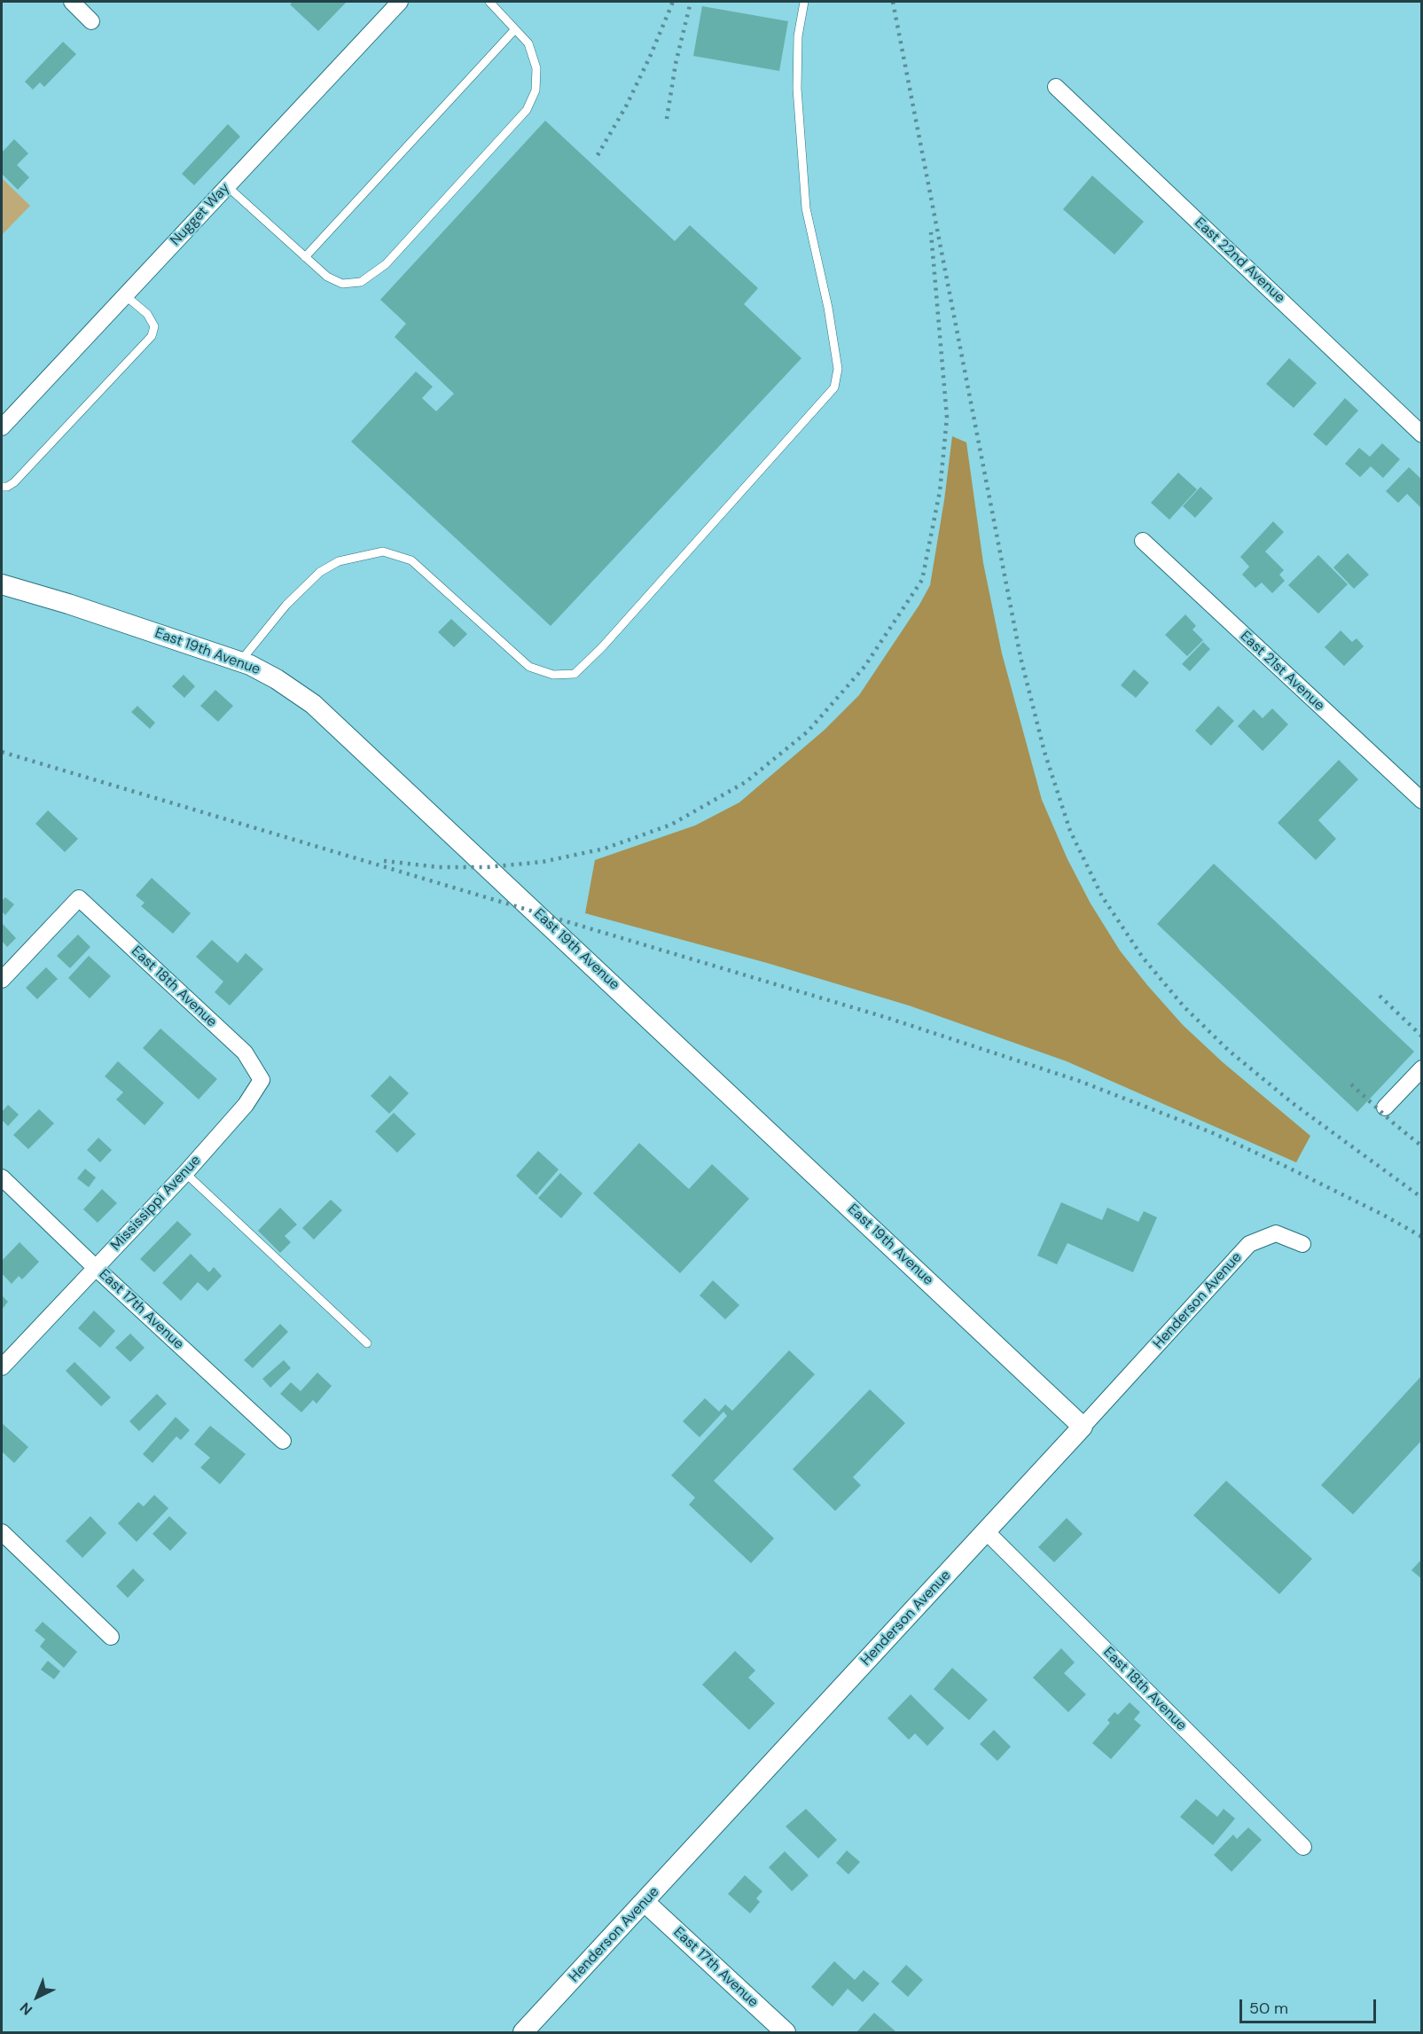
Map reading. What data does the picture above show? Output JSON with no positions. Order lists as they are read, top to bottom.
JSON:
{
  "streets": {
    "street": [
      "Nugget Way",
      "East 22nd Avenue",
      "East 19th Avenue",
      "East 21st Avenue",
      "East 18th Avenue",
      "Mississippi Avenue",
      "Henderson Avenue",
      "East 17th Avenue"
    ]
  },
  "crossings": [
    ["East 19th Avenue", "Henderson Avenue"],
    ["East 18th Avenue", "Mississippi Avenue"],
    ["East 18th Avenue", "Henderson Avenue"],
    ["Mississippi Avenue", "East 17th Avenue"],
    ["Henderson Avenue", "East 17th Avenue"]
  ],
  "scale_bar": "50 m",
  "north": "bottom left"
}
